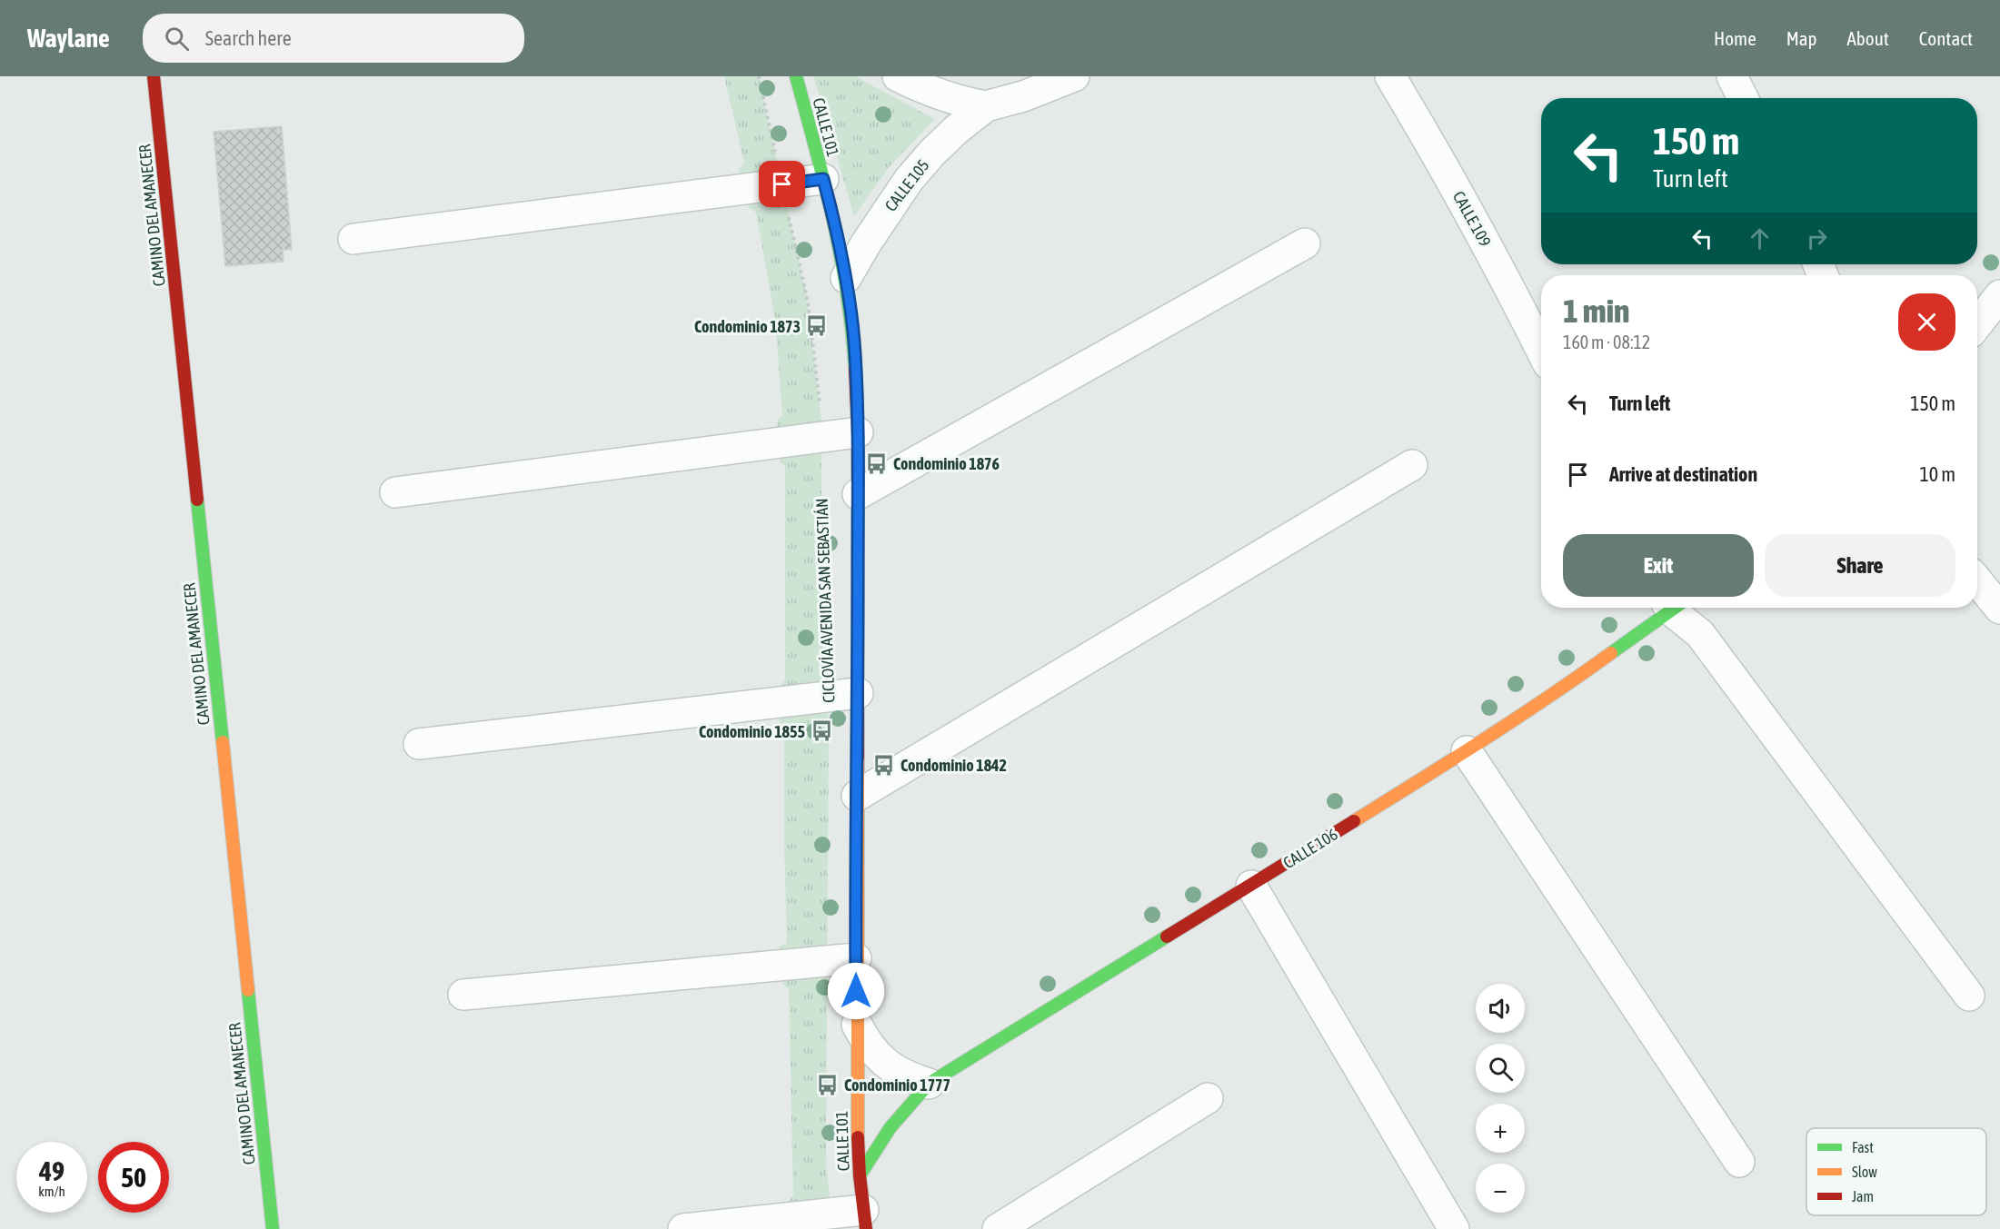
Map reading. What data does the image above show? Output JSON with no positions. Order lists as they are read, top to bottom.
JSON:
{
  "streets": {
    "street": [
      "CALLE 101",
      "CALLE 105",
      "CAMINO DEL AMANECER",
      "CALLE 109",
      "CALLE 106"
    ]
  },
  "crossings": [
    ["CALLE 101", "CALLE 105"],
    ["CALLE 101", "CALLE 106"]
  ],
  "places": {
    "bus stop": [
      "Condominio 1873",
      "Condominio 1876",
      "Condominio 1855",
      "Condominio 1842",
      "Condominio 1777"
    ]
  },
  "legend": ["Fast", "Slow", "Jam"],
  "page": {
    "header": "Waylane",
    "search": "Search here",
    "nav": [
      "Home",
      "Map",
      "About",
      "Contact"
    ],
    "turn": ["150 m", "Turn left"],
    "heading": ["1 min", "160 m · 08:12"],
    "list": [
      {
        "name": "Turn left",
        "value": "150 m"
      },
      {
        "name": "Arrive at destination",
        "value": "10 m"
      }
    ],
    "buttons": ["Exit", "Share"],
    "map_buttons": ["+", "−"],
    "speed": "49 km/h",
    "limit": "50"
  }
}
